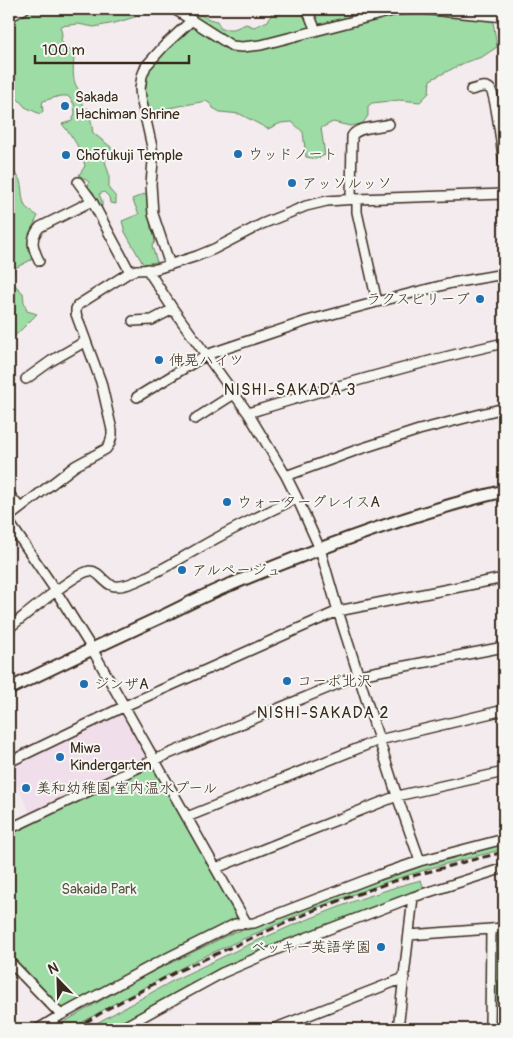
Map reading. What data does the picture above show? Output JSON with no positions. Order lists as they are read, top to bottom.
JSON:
{
  "districts": ["NISHI-SAKADA 3", "NISHI-SAKADA 2"],
  "parks": ["Sakaida Park"],
  "places": [
    "Sakada Hachiman Shrine",
    "ウッドノート",
    "Chōfukuji Temple",
    "アッソルッソ",
    "ラクスビリーブ",
    "伸晃ハイツ",
    "ウォーターグレイスA",
    "アルページュ",
    "コーポ北沢",
    "ジンザA",
    "Miwa Kindergarten",
    "美和幼稚園 室内温水プール",
    "ベッキー英語学園"
  ],
  "scale_bar": "100 m",
  "north": "top left"
}
